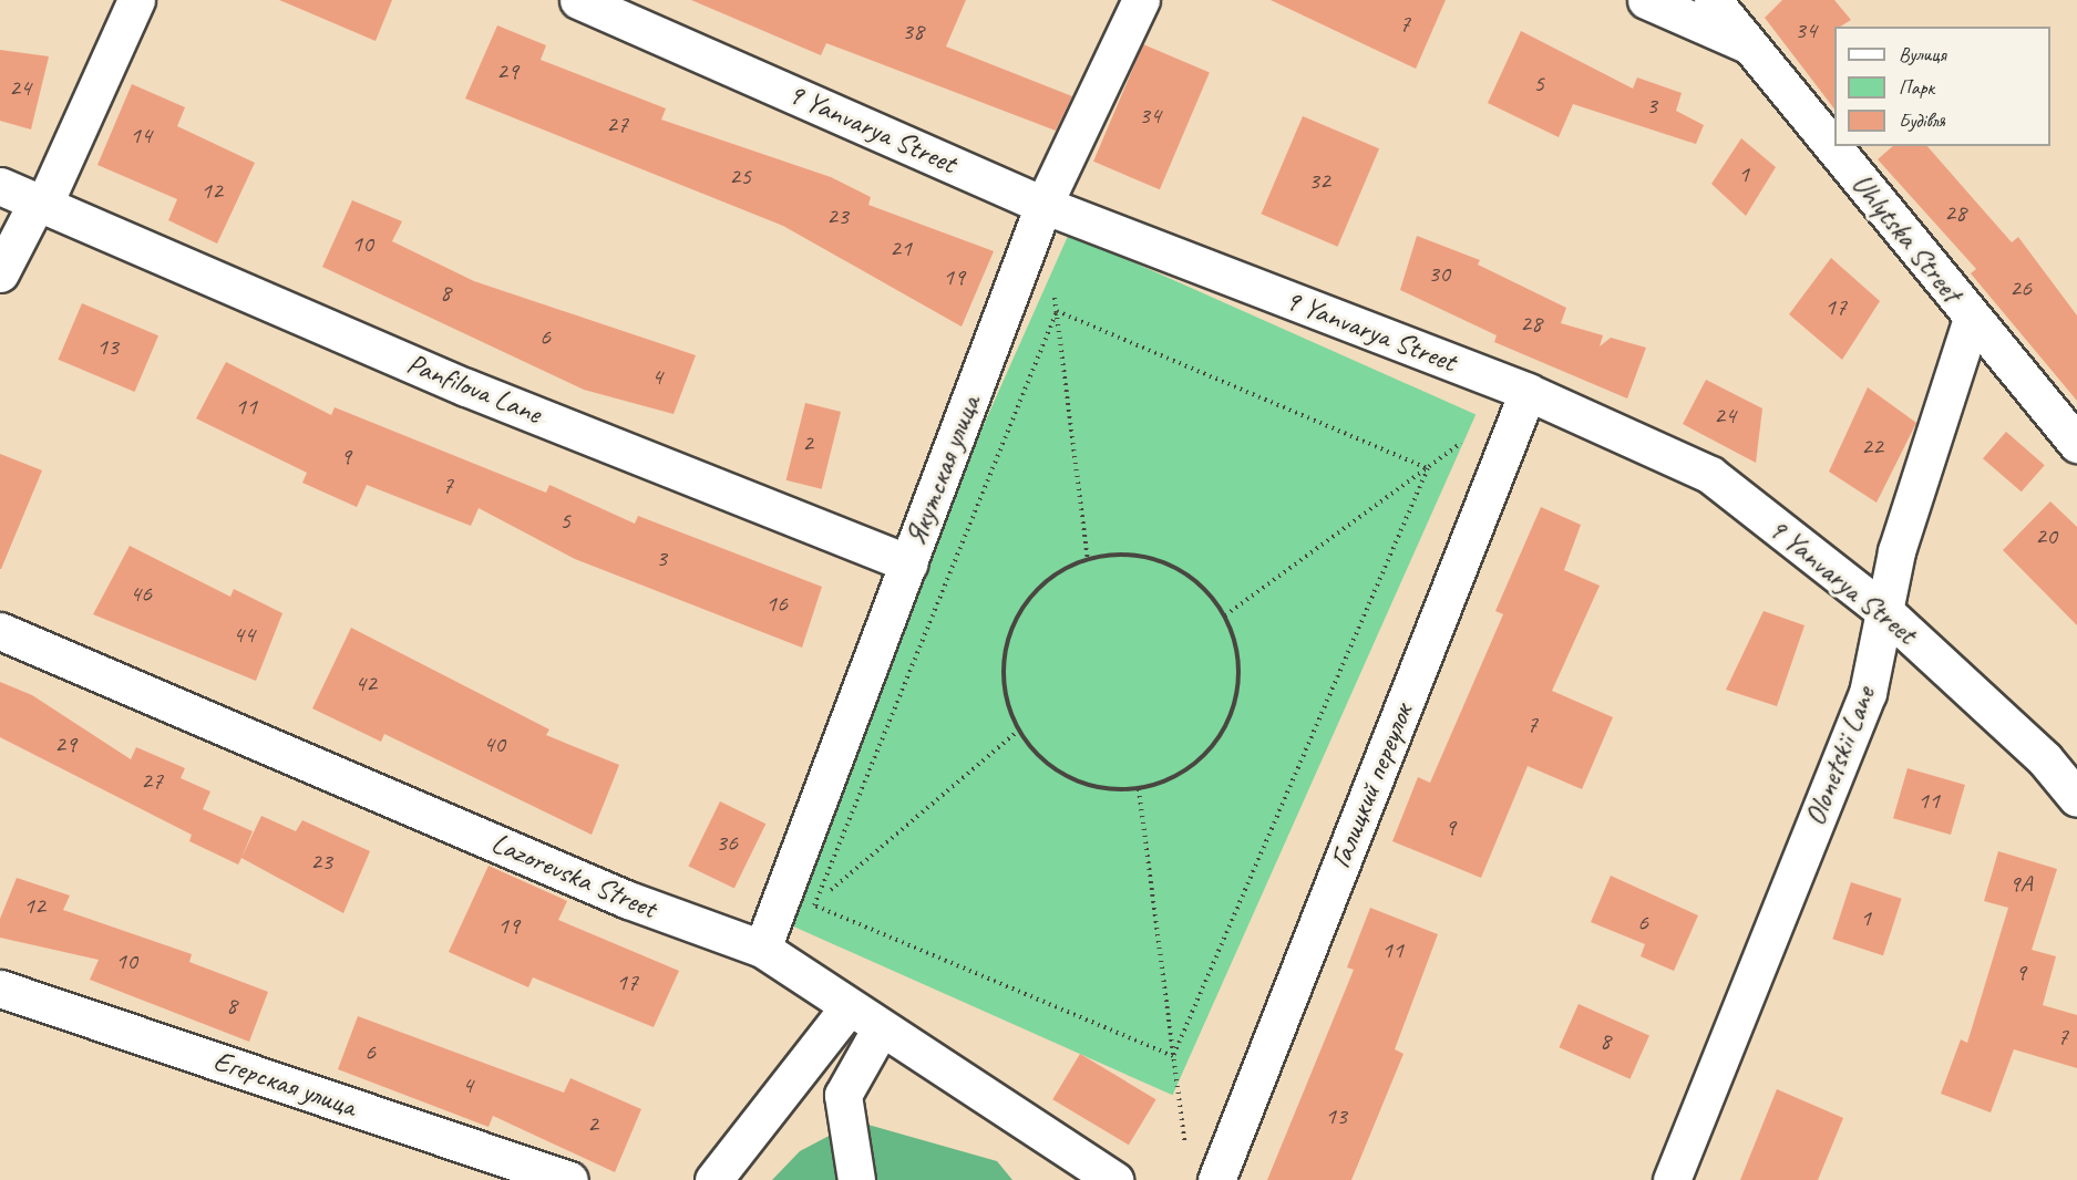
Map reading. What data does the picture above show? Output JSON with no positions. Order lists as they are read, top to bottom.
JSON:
{
  "streets": {
    "street": [
      "9 Yanvarya Street",
      "Uhlytska Street",
      "Panfilova Lane",
      "Якутская улица",
      "Olonetskii Lane",
      "Галицкий переулок",
      "Lazorevska Street",
      "Егерская улица"
    ]
  },
  "crossings": [
    ["9 Yanvarya Street", "Якутская улица"],
    ["9 Yanvarya Street", "Olonetskii Lane"],
    ["9 Yanvarya Street", "Галицкий переулок"],
    ["Uhlytska Street", "Olonetskii Lane"],
    ["Panfilova Lane", "Якутская улица"],
    ["Якутская улица", "Lazorevska Street"]
  ],
  "house_numbers": [
    "7",
    "34",
    "38",
    "29",
    "5",
    "24",
    "3",
    "34",
    "27",
    "14",
    "1",
    "25",
    "32",
    "12",
    "28",
    "23",
    "10",
    "21",
    "30",
    "19",
    "26",
    "8",
    "17",
    "28",
    "6",
    "13",
    "4",
    "11",
    "24",
    "2",
    "22",
    "9",
    "7",
    "5",
    "20",
    "3",
    "46",
    "16",
    "44",
    "42",
    "7",
    "29",
    "40",
    "27",
    "11",
    "9",
    "36",
    "23",
    "9А",
    "12",
    "1",
    "6",
    "19",
    "11",
    "10",
    "9",
    "17",
    "8",
    "7",
    "8",
    "6",
    "4",
    "13",
    "2"
  ],
  "legend": ["Вулиця", "Парк", "Будівля"]
}
